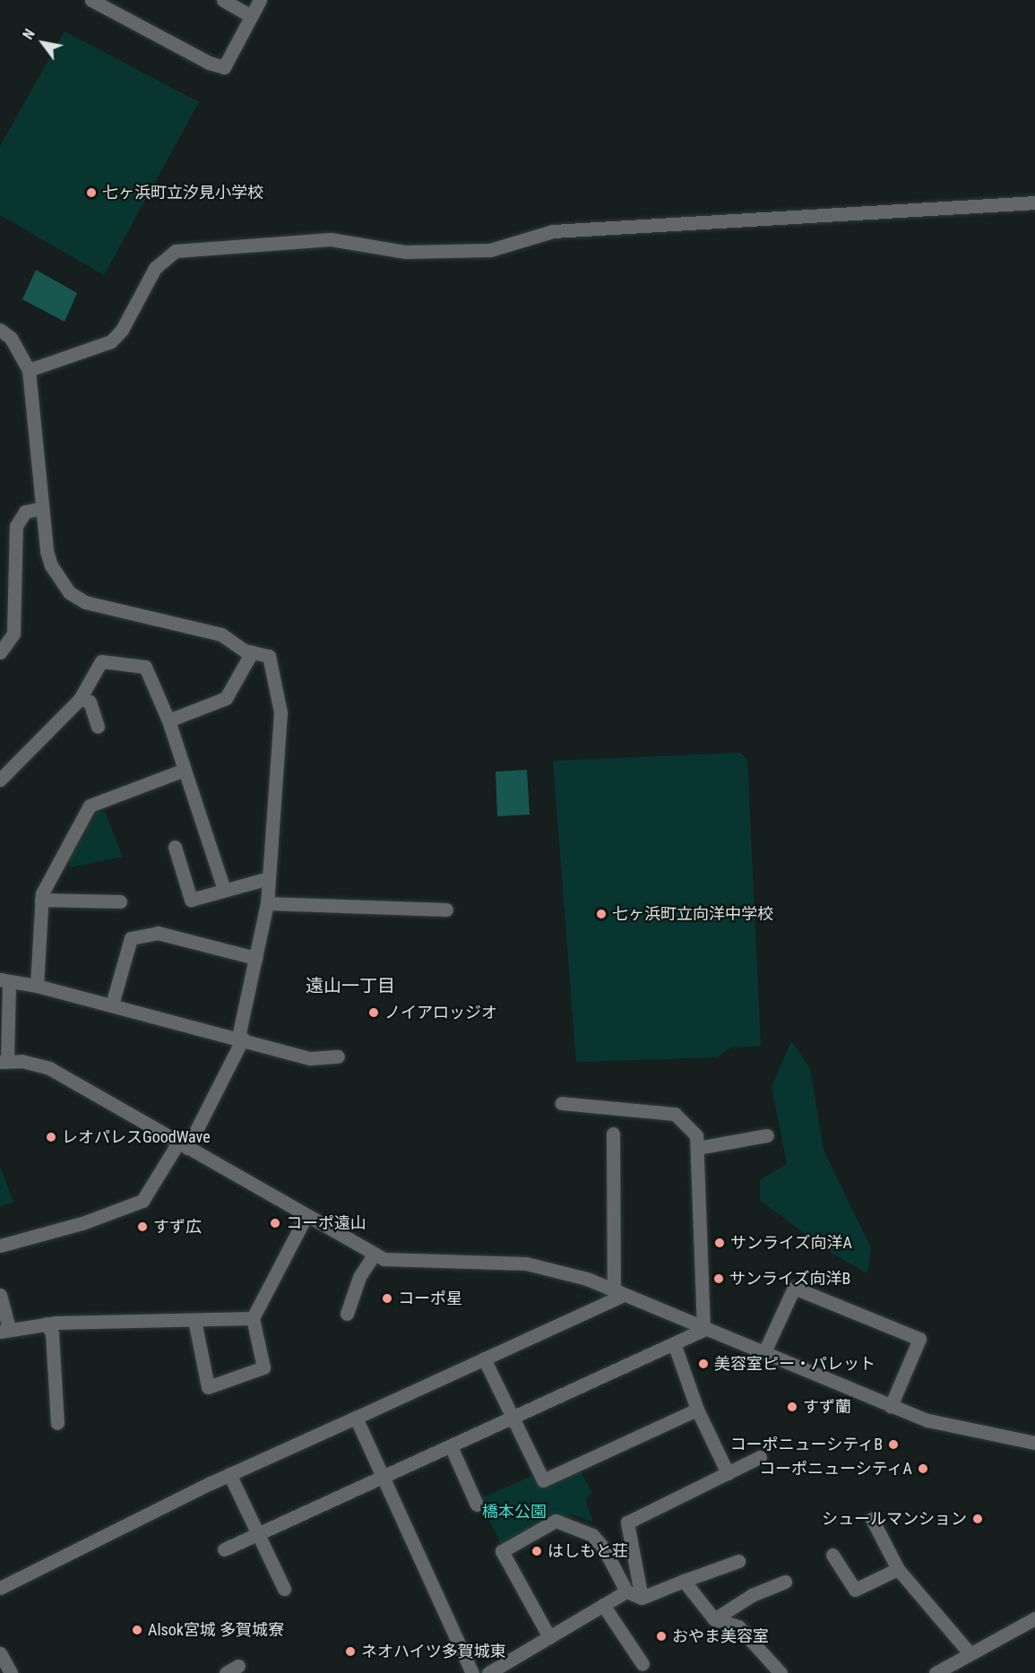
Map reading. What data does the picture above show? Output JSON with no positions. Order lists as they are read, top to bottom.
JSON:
{
  "districts": ["遠山一丁目"],
  "parks": ["橋本公園"],
  "places": [
    "七ヶ浜町立汐見小学校",
    "七ヶ浜町立向洋中学校",
    "ノイアロッジオ",
    "レオパレスGoodWave",
    "コーポ遠山",
    "すず広",
    "サンライズ向洋A",
    "サンライズ向洋B",
    "コーポ星",
    "美容室ピー・パレット",
    "すず蘭",
    "コーポニューシティB",
    "コーポニューシティA",
    "シュールマンション",
    "はしもと荘",
    "Alsok宮城 多賀城寮",
    "おやま美容室",
    "ネオハイツ多賀城東"
  ],
  "north": "top left"
}
